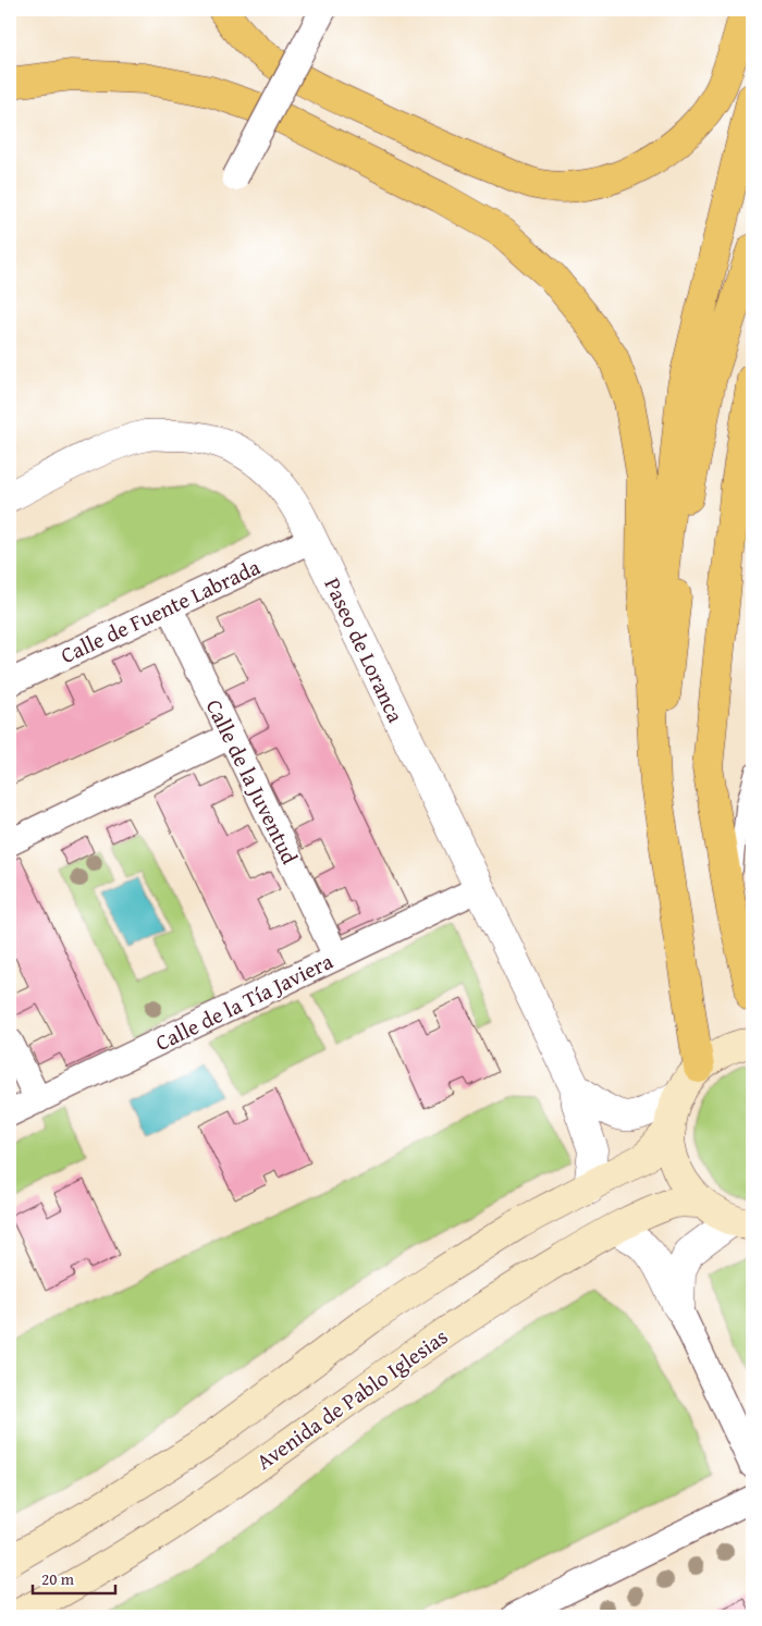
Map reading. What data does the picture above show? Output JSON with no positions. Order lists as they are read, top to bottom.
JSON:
{
  "streets": {
    "main road": ["Avenida de Pablo Iglesias"],
    "street": [
      "Calle de Fuente Labrada",
      "Paseo de Loranca",
      "Calle de la Juventud",
      "Calle de la Tía Javiera"
    ]
  },
  "crossings": [
    ["Calle de Fuente Labrada", "Paseo de Loranca"],
    ["Calle de Fuente Labrada", "Calle de la Juventud"],
    ["Paseo de Loranca", "Calle de la Tía Javiera"],
    ["Calle de la Juventud", "Calle de la Tía Javiera"]
  ],
  "scale_bar": "20 m"
}
